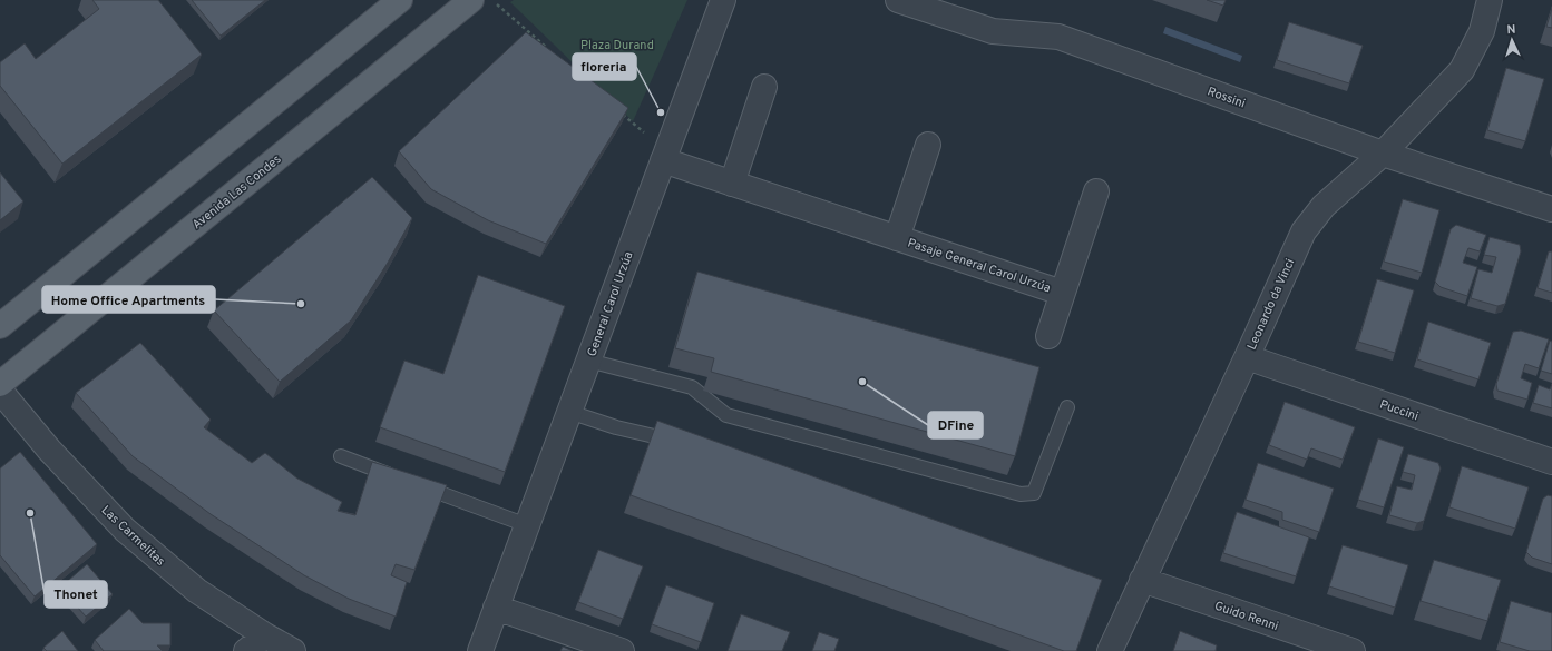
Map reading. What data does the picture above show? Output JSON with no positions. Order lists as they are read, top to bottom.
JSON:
{
  "streets": {
    "main road": ["Avenida Las Condes"],
    "street": [
      "Rossini",
      "Pasaje General Carol Urzúa",
      "General Carol Urzúa",
      "Leonardo da Vinci",
      "Puccini",
      "Las Carmelitas",
      "Guido Renni"
    ]
  },
  "crossings": [
    ["Rossini", "Leonardo da Vinci"],
    ["Pasaje General Carol Urzúa", "General Carol Urzúa"],
    ["Leonardo da Vinci", "Puccini"],
    ["Leonardo da Vinci", "Guido Renni"]
  ],
  "parks": ["Plaza Durand"],
  "places": [
    "floreria",
    "Home Office Apartments",
    "DFine",
    "Thonet"
  ],
  "north": "top"
}
